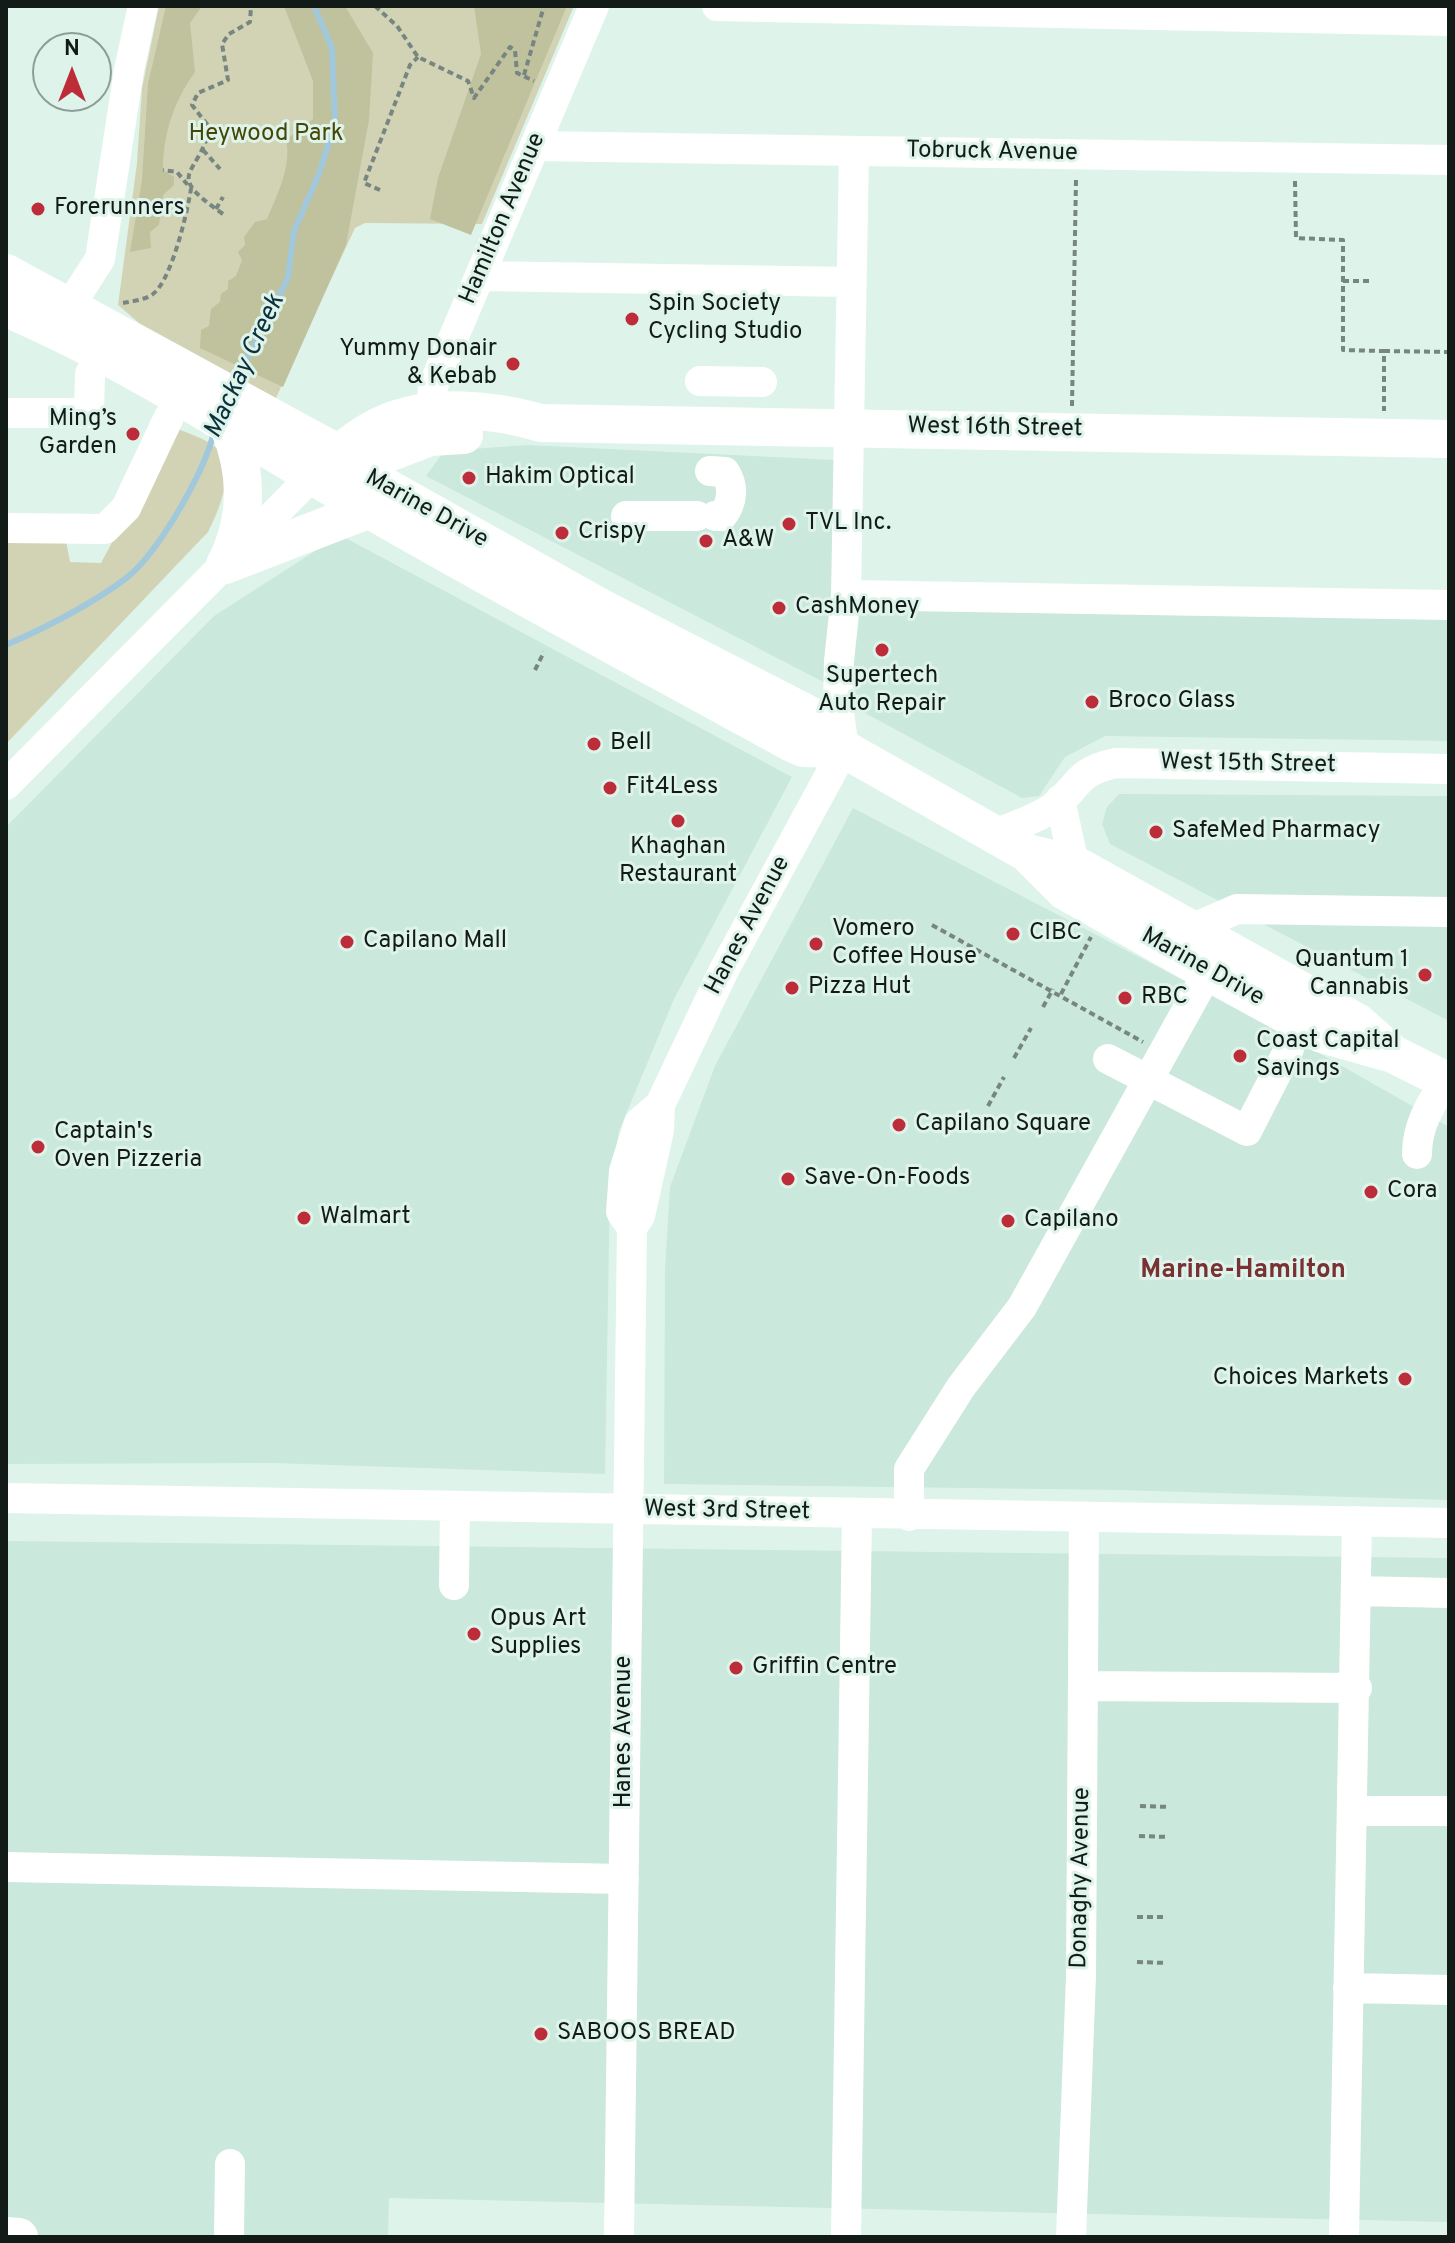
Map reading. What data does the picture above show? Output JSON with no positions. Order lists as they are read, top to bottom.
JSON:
{
  "streets": {
    "main road": ["West 16th Street", "Marine Drive"],
    "street": [
      "Tobruck Avenue",
      "Hamilton Avenue",
      "West 15th Street",
      "Hanes Avenue",
      "West 3rd Street",
      "Donaghy Avenue"
    ]
  },
  "crossings": [
    ["Tobruck Avenue", "Hamilton Avenue"],
    ["Hamilton Avenue", "West 16th Street"],
    ["West 16th Street", "Marine Drive"],
    ["Marine Drive", "West 15th Street"],
    ["Marine Drive", "Hanes Avenue"],
    ["Hanes Avenue", "West 3rd Street"],
    ["West 3rd Street", "Donaghy Avenue"]
  ],
  "districts": ["Marine-Hamilton"],
  "water": ["Mackay Creek"],
  "parks": ["Heywood Park"],
  "places": [
    "Forerunners",
    "Spin Society Cycling Studio",
    "Yummy Donair & Kebab",
    "Ming’s Garden",
    "Hakim Optical",
    "TVL Inc.",
    "Crispy",
    "A&W",
    "CashMoney",
    "Supertech Auto Repair",
    "Broco Glass",
    "Bell",
    "Fit4Less",
    "Khaghan Restaurant",
    "SafeMed Pharmacy",
    "CIBC",
    "Capilano Mall",
    "Vomero Coffee House",
    "Quantum 1 Cannabis",
    "Pizza Hut",
    "RBC",
    "Coast Capital Savings",
    "Capilano Square",
    "Captain's Oven Pizzeria",
    "Save-On-Foods",
    "Cora",
    "Walmart",
    "Capilano",
    "Choices Markets",
    "Opus Art Supplies",
    "Griffin Centre",
    "SABOOS BREAD"
  ],
  "north": "top"
}
